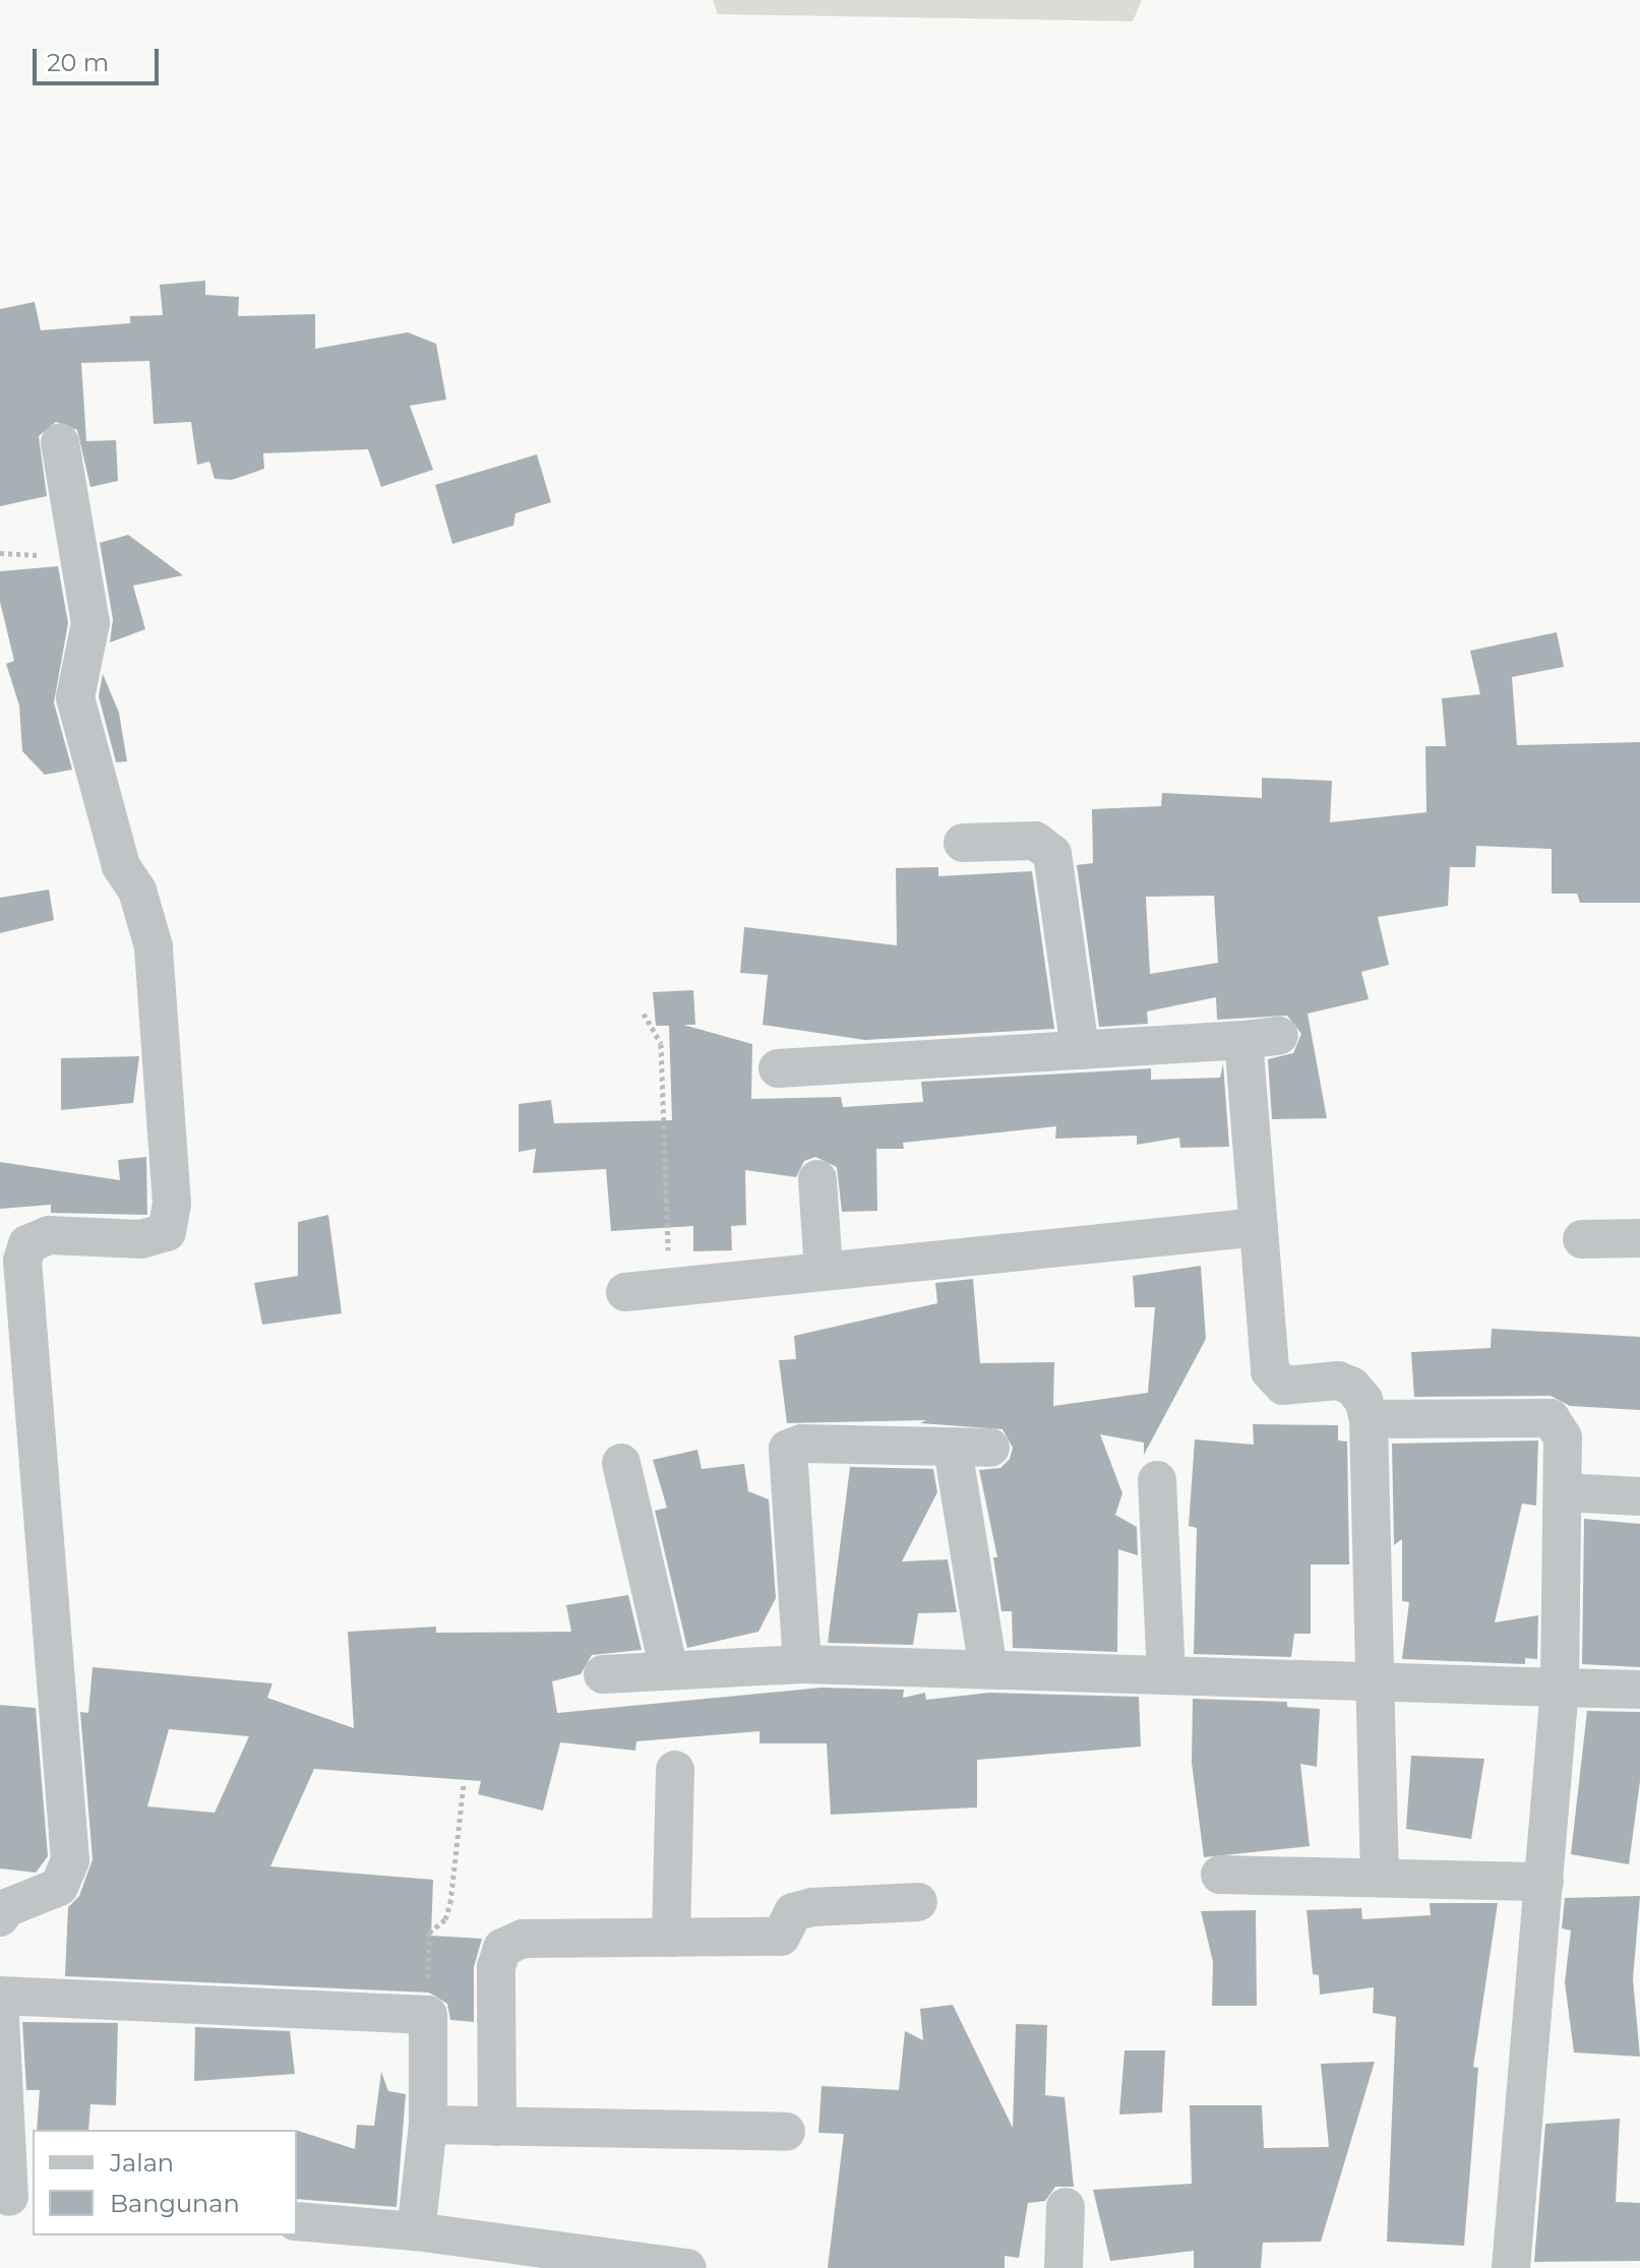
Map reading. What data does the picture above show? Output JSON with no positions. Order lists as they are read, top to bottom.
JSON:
{
  "legend": ["Jalan", "Bangunan"],
  "scale_bar": "20 m"
}
